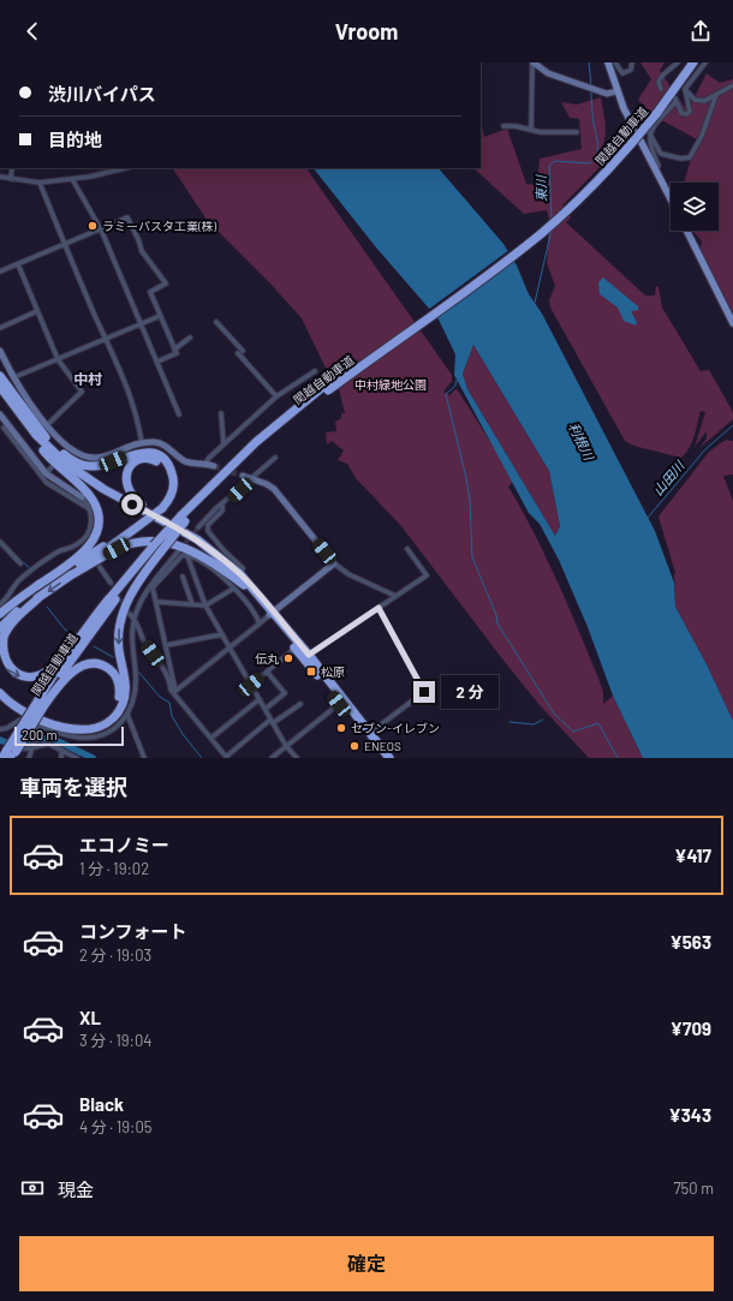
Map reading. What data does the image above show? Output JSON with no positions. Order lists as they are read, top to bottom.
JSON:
{
  "streets": {
    "highway": ["関越自動車道"]
  },
  "districts": ["中村"],
  "water": ["東川", "利根川", "山田川"],
  "parks": ["中村緑地公園"],
  "places": {
    "other": [
      "ラミーパスタ工業(株)",
      "伝丸",
      "セブン-イレブン",
      "ENEOS"
    ],
    "transit": ["松原"]
  },
  "scale_bar": "200 m",
  "page": {
    "header": "Vroom",
    "banner": ["渋川バイパス", "目的地"],
    "bubble": "2 分",
    "scale": "200 m",
    "heading": "車両を選択",
    "list": [
      {
        "name": "エコノミー",
        "note": "1 分 · 19:02",
        "value": "¥417"
      },
      {
        "name": "コンフォート",
        "note": "2 分 · 19:03",
        "value": "¥563"
      },
      {
        "name": "XL",
        "note": "3 分 · 19:04",
        "value": "¥709"
      },
      {
        "name": "Black",
        "note": "4 分 · 19:05",
        "value": "¥343"
      }
    ],
    "pay": ["現金", "750 m"],
    "buttons": "確定"
  }
}
